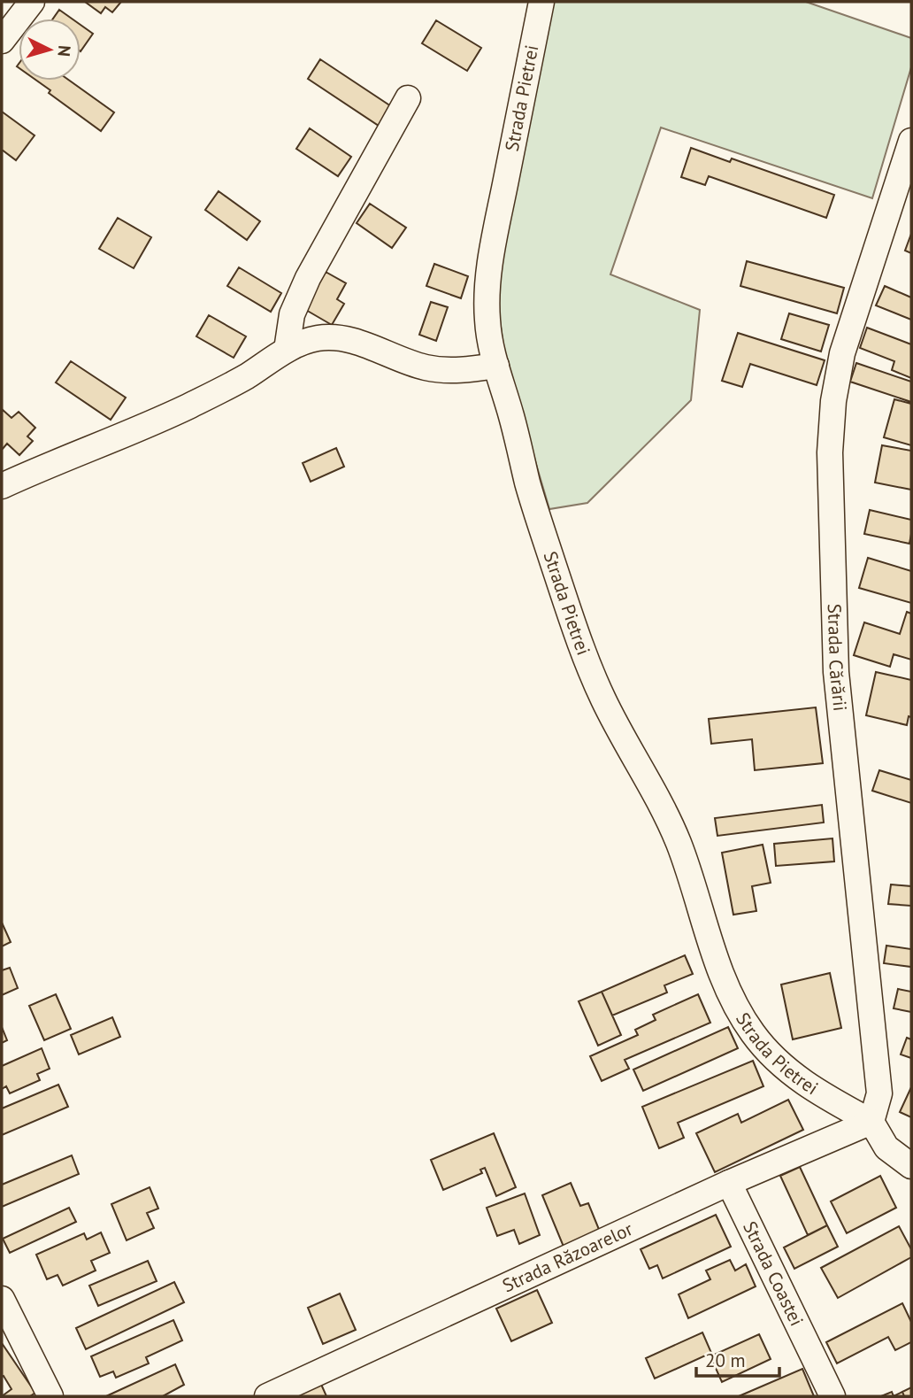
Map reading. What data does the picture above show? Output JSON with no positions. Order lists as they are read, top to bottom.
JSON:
{
  "streets": {
    "street": [
      "Strada Pietrei",
      "Strada Cărării",
      "Strada Răzoarelor",
      "Strada Coastei"
    ]
  },
  "crossings": [
    ["Strada Pietrei", "Strada Cărării"],
    ["Strada Pietrei", "Strada Răzoarelor"],
    ["Strada Cărării", "Strada Răzoarelor"],
    ["Strada Răzoarelor", "Strada Coastei"]
  ],
  "scale_bar": "20 m",
  "north": "right"
}
